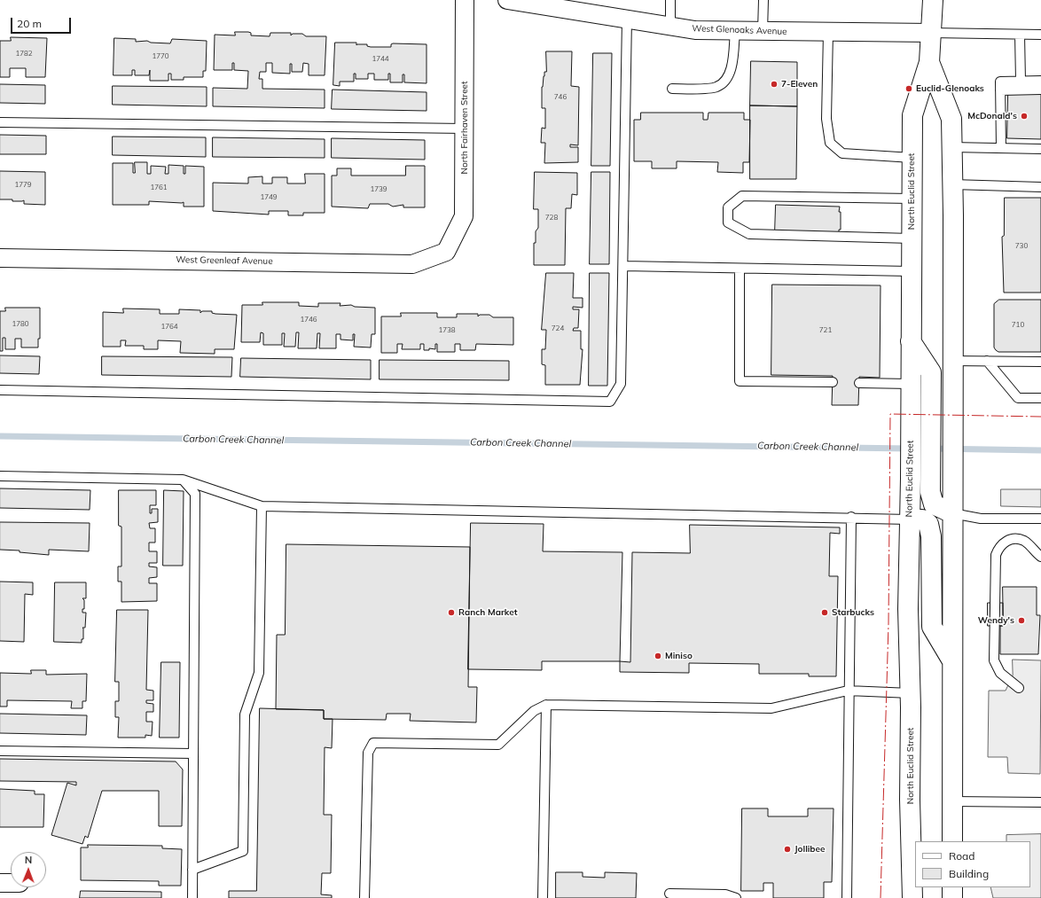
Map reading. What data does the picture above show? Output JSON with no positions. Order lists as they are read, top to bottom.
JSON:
{
  "streets": {
    "main road": ["North Euclid Street"],
    "street": ["West Glenoaks Avenue", "North Fairhaven Street", "West Greenleaf Avenue"]
  },
  "crossings": [
    ["West Glenoaks Avenue", "North Euclid Street"],
    ["North Fairhaven Street", "West Greenleaf Avenue"]
  ],
  "water": ["Carbon Creek Channel"],
  "places": [
    "7-Eleven",
    "Euclid-Glenoaks",
    "McDonald's",
    "Ranch Market",
    "Starbucks",
    "Wendy's",
    "Miniso",
    "Jollibee"
  ],
  "house_numbers": [
    "1782",
    "1770",
    "1744",
    "746",
    "1779",
    "1761",
    "1739",
    "1749",
    "728",
    "730",
    "1746",
    "1780",
    "710",
    "1764",
    "724",
    "1738",
    "721"
  ],
  "legend": ["Road", "Building"],
  "scale_bar": "20 m",
  "north": "top"
}
